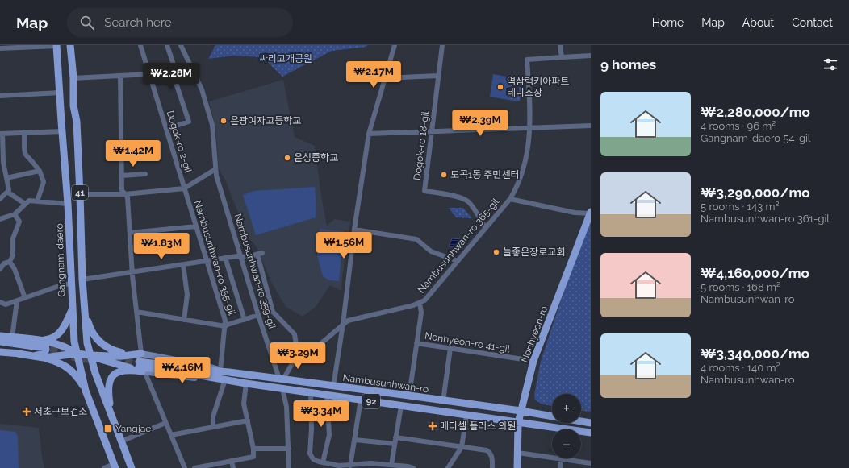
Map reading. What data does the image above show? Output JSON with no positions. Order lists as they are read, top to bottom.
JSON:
{
  "streets": {
    "main road": [
      "41",
      "Gangnam-daero",
      "Nonhyeon-ro",
      "Nambusunhwan-ro",
      "92"
    ],
    "street": [
      "Dogok-ro 2-gil",
      "Dogok-ro 18-gil",
      "Nambusunhwan-ro 365-gil",
      "Nambusunhwan-ro 355-gil",
      "Nambusunhwan-ro 359-gil",
      "Nonhyeon-ro 41-gil"
    ]
  },
  "crossings": [
    ["Dogok-ro 2-gil", "Nambusunhwan-ro 355-gil"],
    ["Dogok-ro 18-gil", "Nambusunhwan-ro 365-gil"],
    ["Nambusunhwan-ro 365-gil", "Nonhyeon-ro 41-gil"],
    ["Nambusunhwan-ro 365-gil", "Nambusunhwan-ro"],
    ["Nambusunhwan-ro 359-gil", "Nambusunhwan-ro"],
    ["Nonhyeon-ro", "Nonhyeon-ro 41-gil"],
    ["Nonhyeon-ro", "Nambusunhwan-ro"]
  ],
  "parks": ["싸리고개공원"],
  "places": {
    "other": [
      "역삼럭키아파트 테니스장",
      "은광여자고등학교",
      "은성중학교",
      "도곡1동 주민센터",
      "늘좋은장로교회"
    ],
    "health": ["서초구보건소", "메디셀 플러스 의원"],
    "transit": ["Yangjae"]
  },
  "page": {
    "header": "Map",
    "search": "Search here",
    "nav": [
      "Home",
      "Map",
      "About",
      "Contact"
    ],
    "heading": "9 homes",
    "price": [
      "₩2.17M",
      "₩2.28M",
      "₩2.39M",
      "₩1.42M",
      "₩1.56M",
      "₩1.83M",
      "₩3.29M",
      "₩4.16M",
      "₩3.34M"
    ],
    "list": [
      {
        "name": "₩2,280,000/mo",
        "note": "4 rooms · 96 m² · Gangnam-daero 54-gil"
      },
      {
        "name": "₩3,290,000/mo",
        "note": "5 rooms · 143 m² · Nambusunhwan-ro 361-gil"
      },
      {
        "name": "₩4,160,000/mo",
        "note": "5 rooms · 168 m² · Nambusunhwan-ro"
      },
      {
        "name": "₩3,340,000/mo",
        "note": "4 rooms · 140 m² · Nambusunhwan-ro"
      }
    ],
    "map_buttons": ["+", "−"]
  }
}
